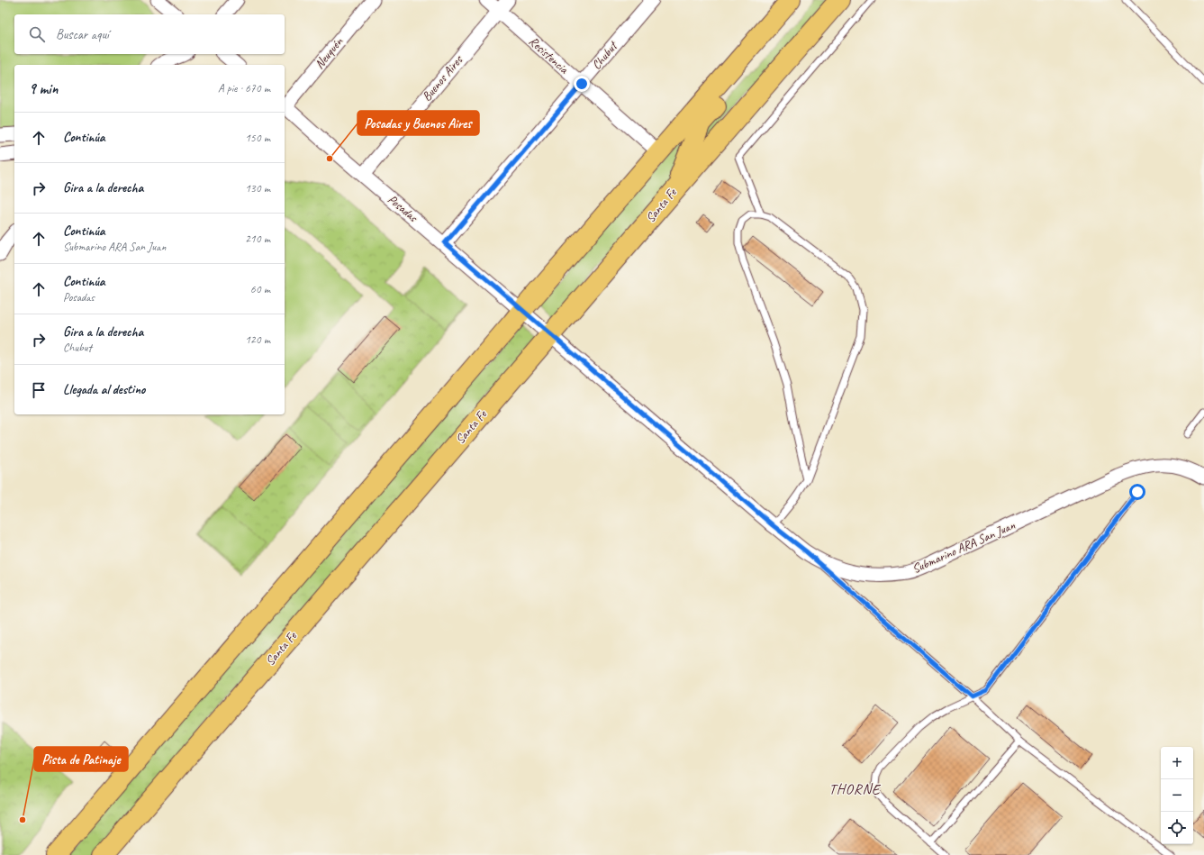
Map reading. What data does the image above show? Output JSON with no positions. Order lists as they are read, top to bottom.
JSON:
{
  "streets": {
    "main road": ["Santa Fe"],
    "street": [
      "Neuquén",
      "Resistencia",
      "Chubut",
      "Buenos Aires",
      "Posadas",
      "Submarino ARA San Juan"
    ]
  },
  "crossings": [
    ["Resistencia", "Chubut"],
    ["Resistencia", "Buenos Aires"],
    ["Chubut", "Posadas"],
    ["Buenos Aires", "Posadas"],
    ["Santa Fe", "Submarino ARA San Juan"],
    ["Posadas", "Submarino ARA San Juan"]
  ],
  "districts": ["THORNE"],
  "places": ["Posadas y Buenos Aires", "Pista de Patinaje"],
  "page": {
    "search": "Buscar aquí",
    "heading": ["9 min", "A pie · 670 m"],
    "list": [
      ["Continúa", "150 m"],
      ["Gira a la derecha", "130 m"],
      ["Continúa", "Submarino ARA San Juan", "210 m"],
      ["Continúa", "Posadas", "60 m"],
      ["Gira a la derecha", "Chubut", "120 m"],
      "Llegada al destino"
    ],
    "map_buttons": ["+", "−"]
  }
}
